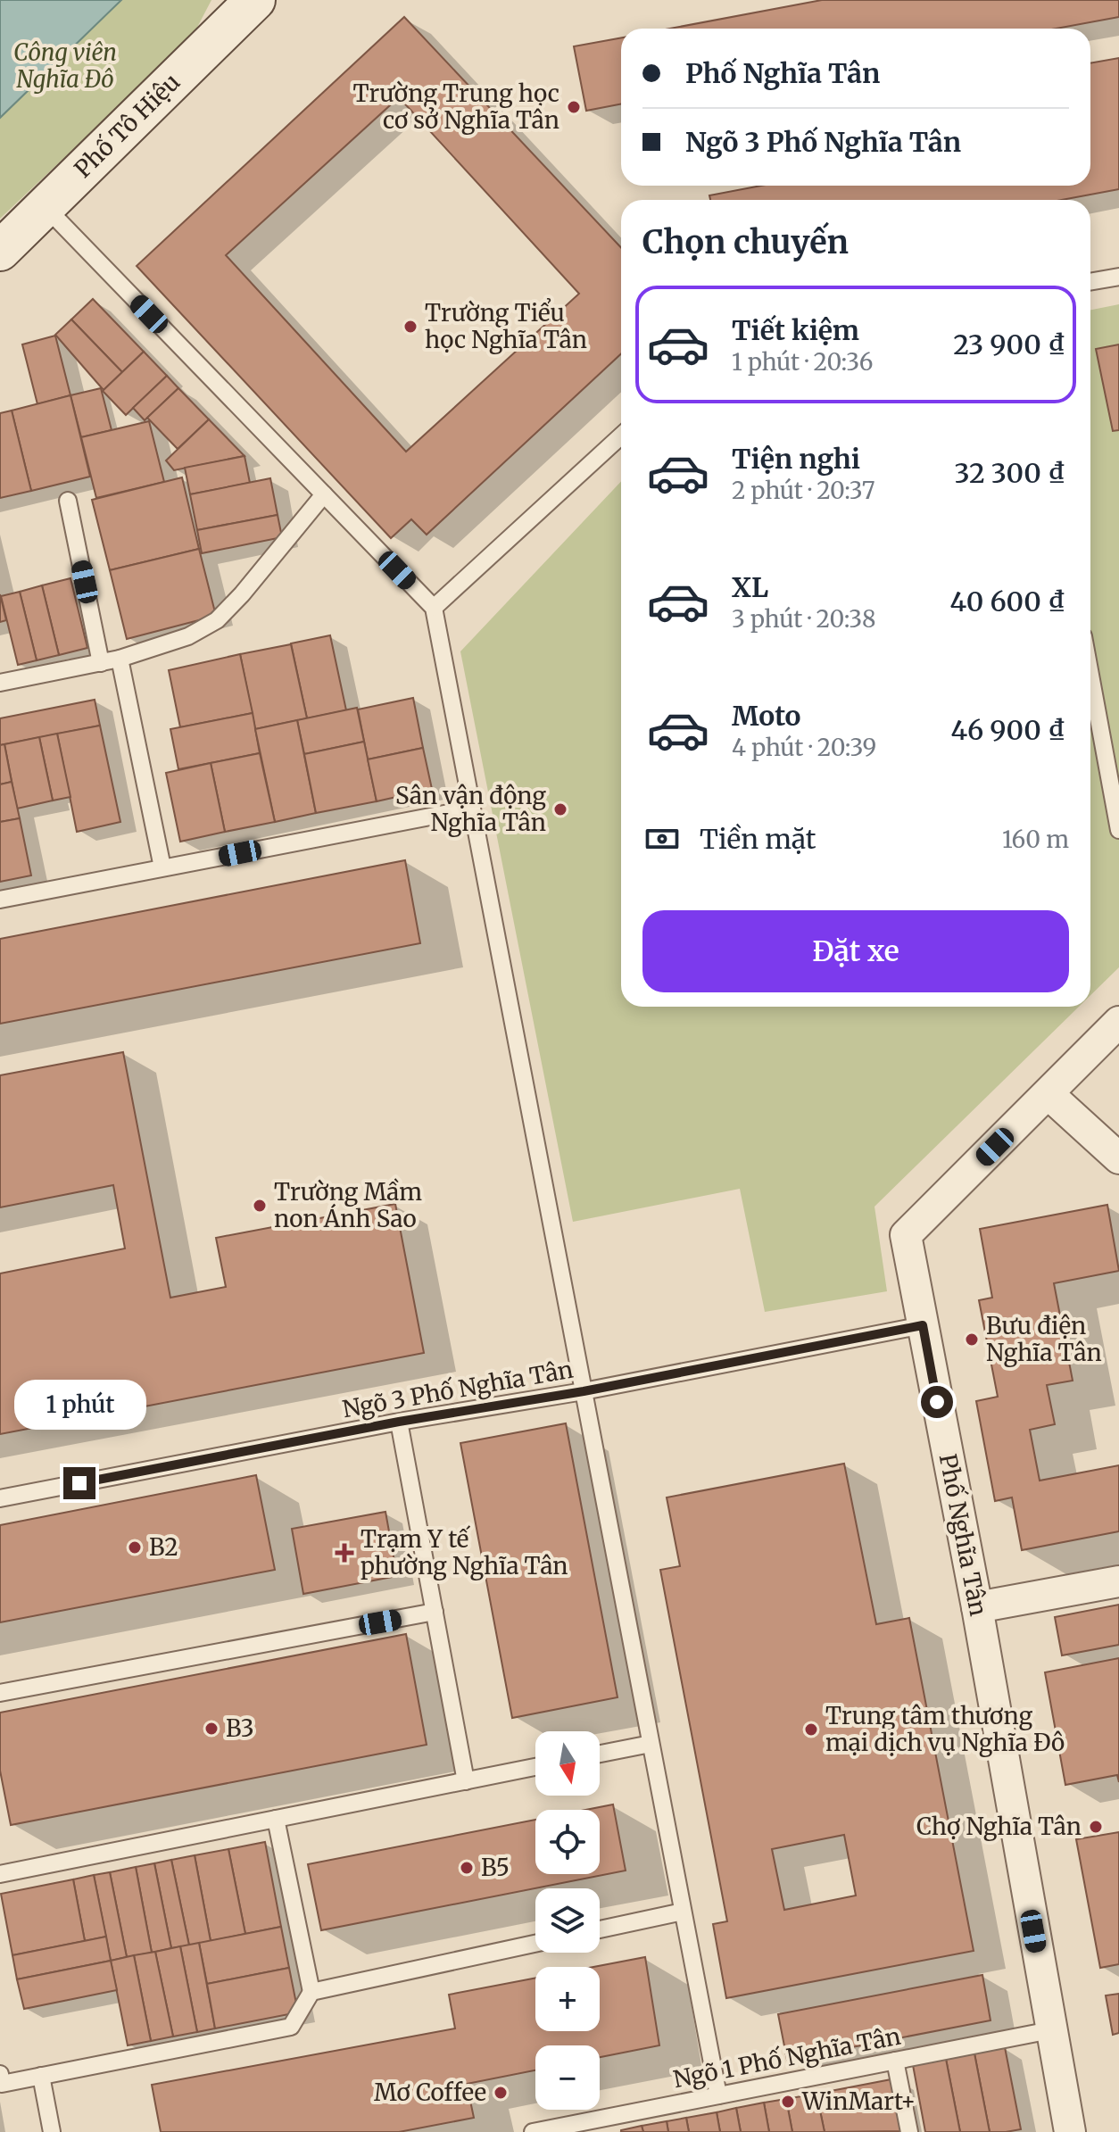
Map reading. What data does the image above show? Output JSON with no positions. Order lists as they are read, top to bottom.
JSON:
{
  "streets": {
    "street": ["Phố Tô Hiệu", "Phố Nghĩa Tân"],
    "lane": ["Ngõ 3 Phố Nghĩa Tân", "Ngõ 1 Phố Nghĩa Tân"]
  },
  "crossings": [
    ["Ngõ 3 Phố Nghĩa Tân", "Phố Nghĩa Tân"],
    ["Phố Nghĩa Tân", "Ngõ 1 Phố Nghĩa Tân"]
  ],
  "parks": ["Công viên Nghĩa Đô"],
  "places": {
    "other": [
      "Trường Trung học cơ sở Nghĩa Tân",
      "Trường Tiểu học Nghĩa Tân",
      "Sân vận động Nghĩa Tân",
      "Trường Mầm non Ánh Sao",
      "Bưu điện Nghĩa Tân",
      "B2",
      "B3",
      "Trung tâm thương mại dịch vụ Nghĩa Đô",
      "Chợ Nghĩa Tân",
      "B5",
      "Mơ Coffee",
      "WinMart+"
    ],
    "health": ["Trạm Y tế phường Nghĩa Tân"]
  },
  "north": "bottom",
  "page": {
    "banner": ["Phố Nghĩa Tân", "Ngõ 3 Phố Nghĩa Tân"],
    "heading": "Chọn chuyến",
    "list": [
      {
        "name": "Tiết kiệm",
        "note": "1 phút · 20:36",
        "value": "23 900 ₫"
      },
      {
        "name": "Tiện nghi",
        "note": "2 phút · 20:37",
        "value": "32 300 ₫"
      },
      {
        "name": "XL",
        "note": "3 phút · 20:38",
        "value": "40 600 ₫"
      },
      {
        "name": "Moto",
        "note": "4 phút · 20:39",
        "value": "46 900 ₫"
      }
    ],
    "pay": ["Tiền mặt", "160 m"],
    "buttons": "Đặt xe",
    "bubble": "1 phút",
    "map_buttons": ["+", "−"]
  }
}
